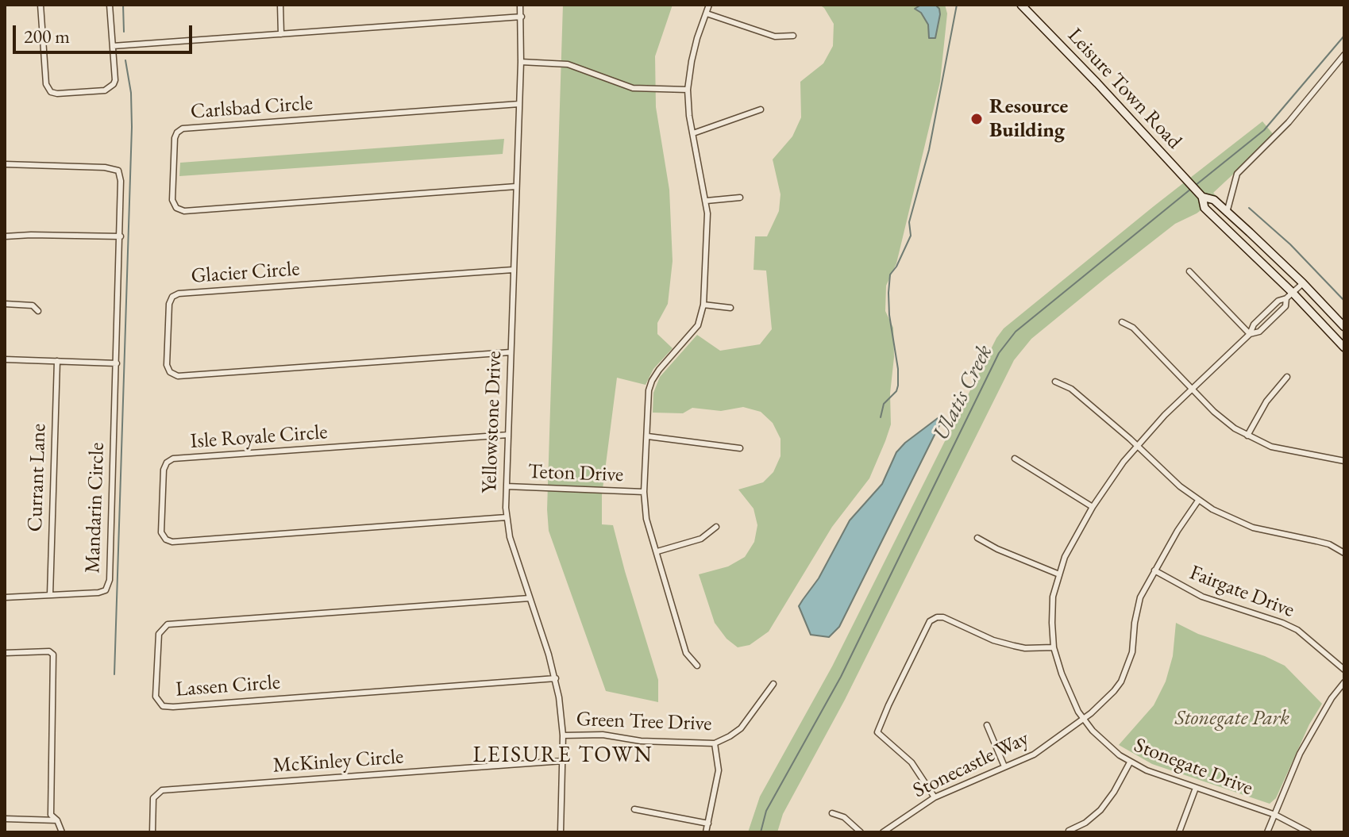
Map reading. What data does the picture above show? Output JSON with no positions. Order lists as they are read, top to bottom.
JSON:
{
  "streets": {
    "main road": ["Leisure Town Road"],
    "street": [
      "Carlsbad Circle",
      "Glacier Circle",
      "Yellowstone Drive",
      "Isle Royale Circle",
      "Teton Drive",
      "Currant Lane",
      "Mandarin Circle",
      "Fairgate Drive",
      "Lassen Circle",
      "Green Tree Drive",
      "McKinley Circle",
      "Stonecastle Way",
      "Stonegate Drive"
    ]
  },
  "crossings": [
    ["Leisure Town Road", "Stonegate Drive"],
    ["Carlsbad Circle", "Yellowstone Drive"],
    ["Glacier Circle", "Yellowstone Drive"],
    ["Yellowstone Drive", "Isle Royale Circle"],
    ["Yellowstone Drive", "Teton Drive"],
    ["Yellowstone Drive", "Lassen Circle"],
    ["Yellowstone Drive", "Green Tree Drive"],
    ["Yellowstone Drive", "McKinley Circle"],
    ["Currant Lane", "Mandarin Circle"],
    ["Fairgate Drive", "Stonecastle Way"],
    ["Stonecastle Way", "Stonegate Drive"]
  ],
  "districts": ["LEISURE TOWN"],
  "water": ["Ulatis Creek"],
  "parks": ["Stonegate Park"],
  "places": ["Resource Building"],
  "scale_bar": "200 m"
}
